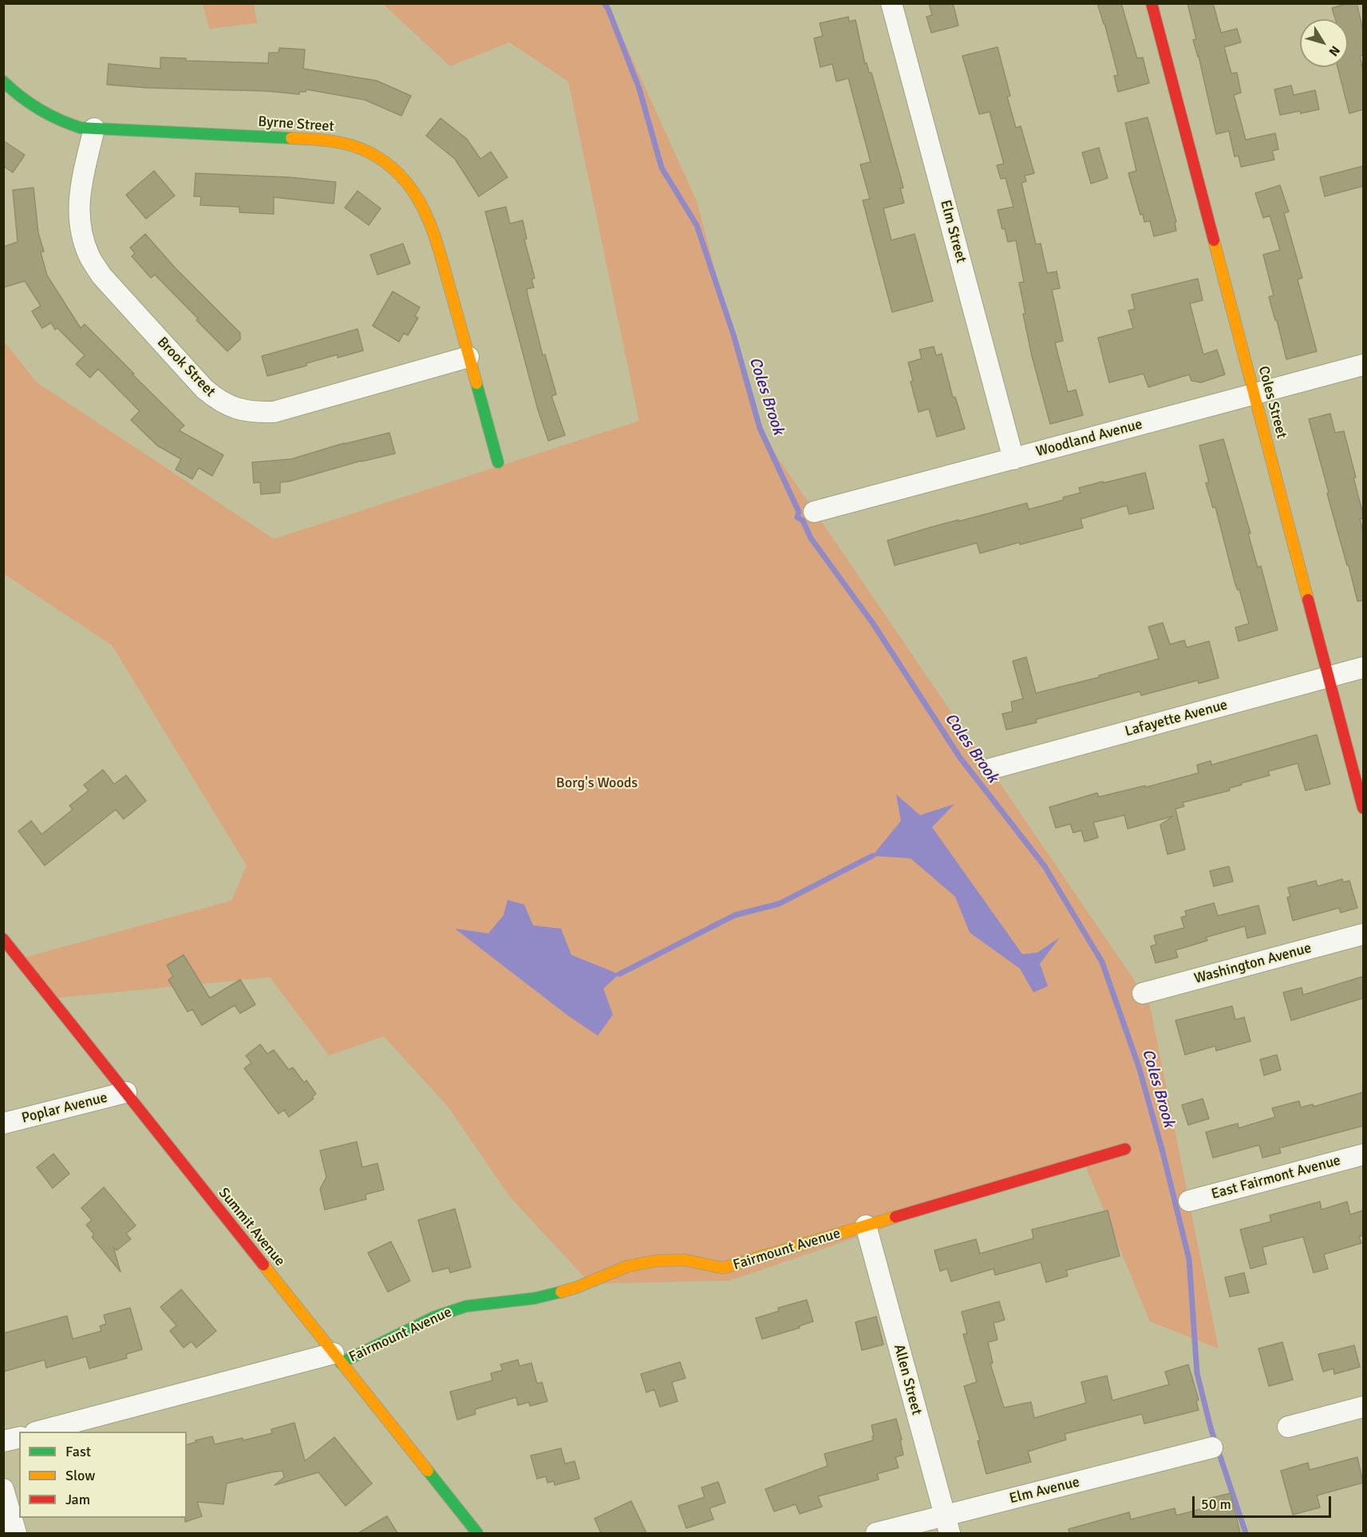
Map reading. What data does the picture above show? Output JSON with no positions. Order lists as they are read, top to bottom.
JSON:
{
  "streets": {
    "street": [
      "Byrne Street",
      "Elm Street",
      "Brook Street",
      "Coles Street",
      "Woodland Avenue",
      "Lafayette Avenue",
      "Washington Avenue",
      "Poplar Avenue",
      "East Fairmont Avenue",
      "Summit Avenue",
      "Fairmount Avenue",
      "Allen Street",
      "Elm Avenue"
    ]
  },
  "crossings": [
    ["Byrne Street", "Brook Street"],
    ["Elm Street", "Woodland Avenue"],
    ["Coles Street", "Woodland Avenue"],
    ["Coles Street", "Lafayette Avenue"],
    ["Poplar Avenue", "Summit Avenue"],
    ["Summit Avenue", "Fairmount Avenue"],
    ["Fairmount Avenue", "Allen Street"],
    ["Allen Street", "Elm Avenue"]
  ],
  "water": ["Coles Brook"],
  "parks": ["Borg's Woods"],
  "legend": ["Fast", "Slow", "Jam"],
  "scale_bar": "50 m",
  "north": "bottom right"
}
